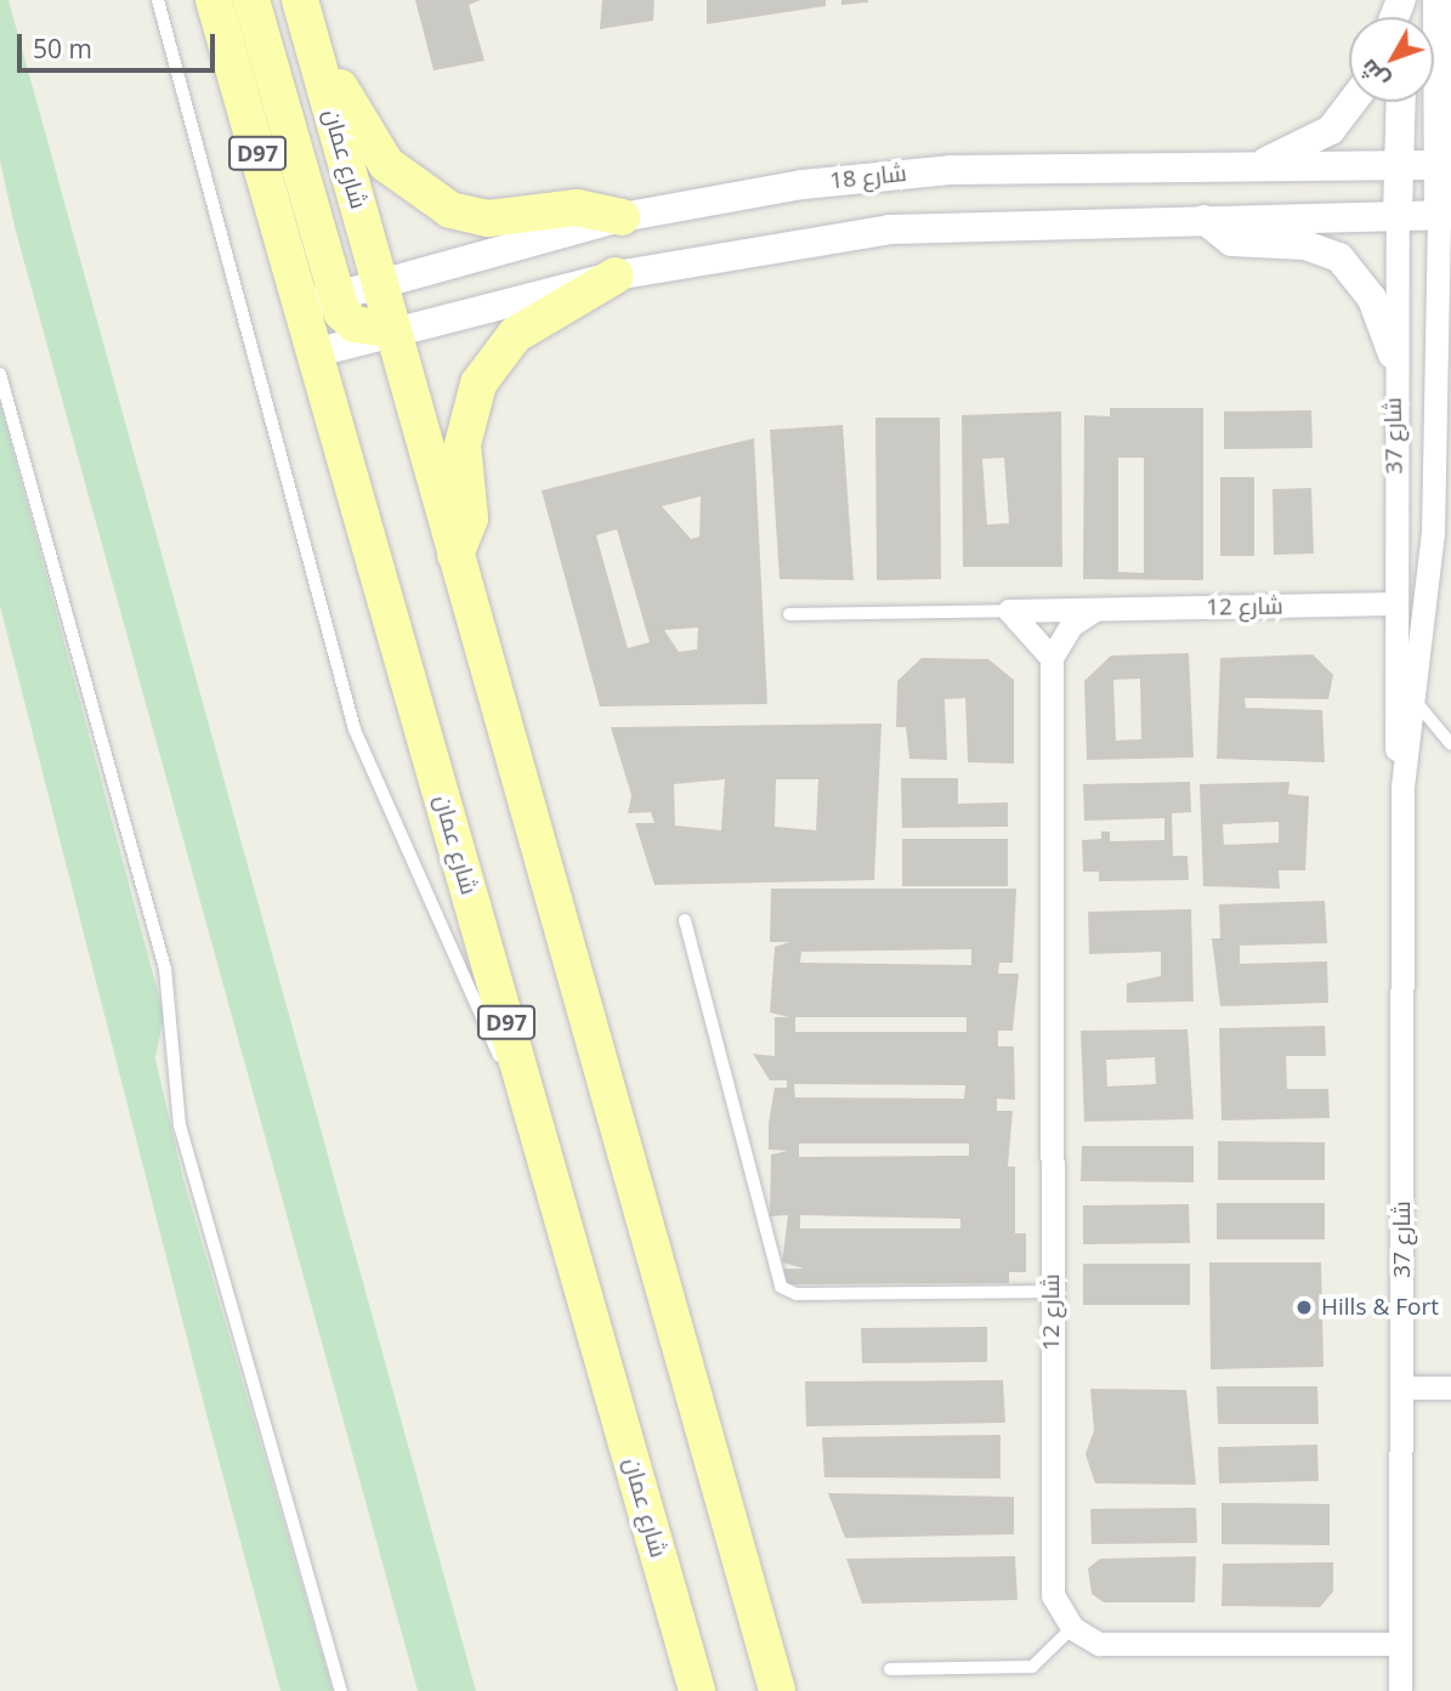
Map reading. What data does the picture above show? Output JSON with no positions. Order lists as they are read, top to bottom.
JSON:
{
  "streets": {
    "main road": ["D97", "شارع عمان"],
    "street": ["شارع 18", "شارع 37", "شارع 12"]
  },
  "crossings": [
    ["شارع عمان", "شارع 18"],
    ["شارع 18", "شارع 37"],
    ["شارع 37", "شارع 12"]
  ],
  "places": ["Hills & Fort"],
  "scale_bar": "50 m",
  "north": "bottom left"
}
